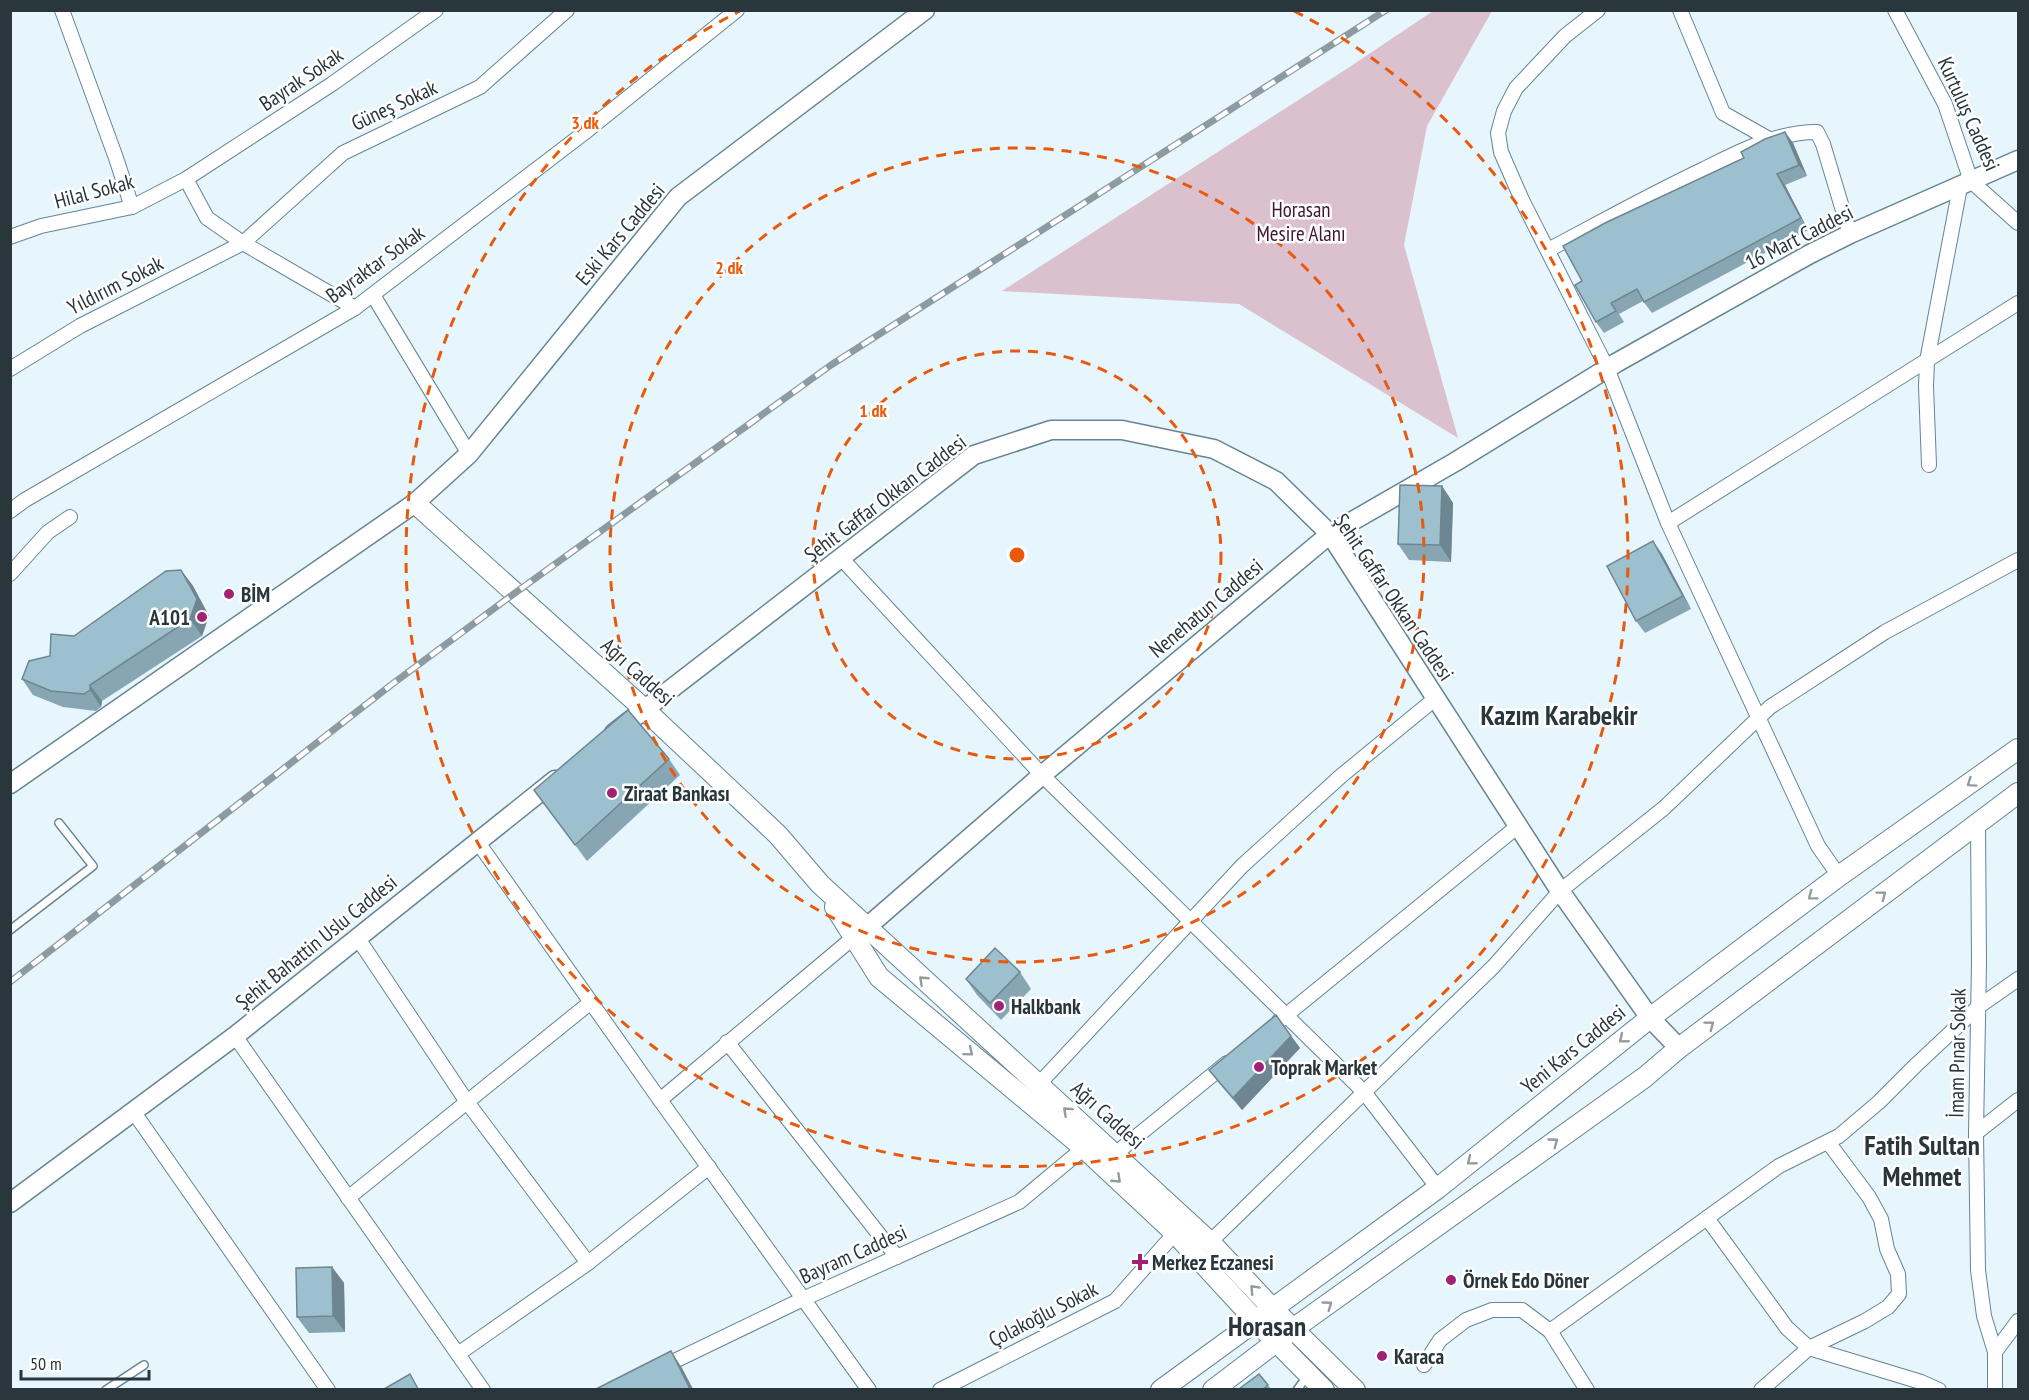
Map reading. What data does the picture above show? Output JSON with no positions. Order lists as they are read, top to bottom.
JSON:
{
  "streets": {
    "main road": ["Ağrı Caddesi", "Yeni Kars Caddesi"],
    "street": [
      "Bayrak Sokak",
      "Güneş Sokak",
      "Kurtuluş Caddesi",
      "Hilal Sokak",
      "Eski Kars Caddesi",
      "16 Mart Caddesi",
      "Bayraktar Sokak",
      "Yıldırım Sokak",
      "Şehit Gaffar Okkan Caddesi",
      "Nenehatun Caddesi",
      "Şehit Bahattin Uslu Caddesi",
      "İmam Pınar Sokak",
      "Bayram Caddesi",
      "Çolakoğlu Sokak"
    ]
  },
  "crossings": [
    ["Bayrak Sokak", "Hilal Sokak"],
    ["Güneş Sokak", "Yıldırım Sokak"],
    ["Kurtuluş Caddesi", "16 Mart Caddesi"],
    ["Eski Kars Caddesi", "Ağrı Caddesi"],
    ["16 Mart Caddesi", "Nenehatun Caddesi"],
    ["Şehit Gaffar Okkan Caddesi", "Nenehatun Caddesi"],
    ["Şehit Gaffar Okkan Caddesi", "Ağrı Caddesi"],
    ["Şehit Gaffar Okkan Caddesi", "Yeni Kars Caddesi"],
    ["Nenehatun Caddesi", "Ağrı Caddesi"],
    ["Ağrı Caddesi", "Yeni Kars Caddesi"],
    ["Ağrı Caddesi", "Bayram Caddesi"],
    ["Ağrı Caddesi", "Çolakoğlu Sokak"]
  ],
  "districts": ["Kazım Karabekir", "Fatih Sultan Mehmet", "Horasan"],
  "parks": ["Horasan Mesire Alanı"],
  "places": {
    "other": [
      "BİM",
      "A101",
      "Ziraat Bankası",
      "Halkbank",
      "Toprak Market",
      "Örnek Edo Döner",
      "Karaca"
    ],
    "health": ["Merkez Eczanesi"]
  },
  "scale_bar": "50 m",
  "rings": ["3 dk", "2 dk", "1 dk"]
}
